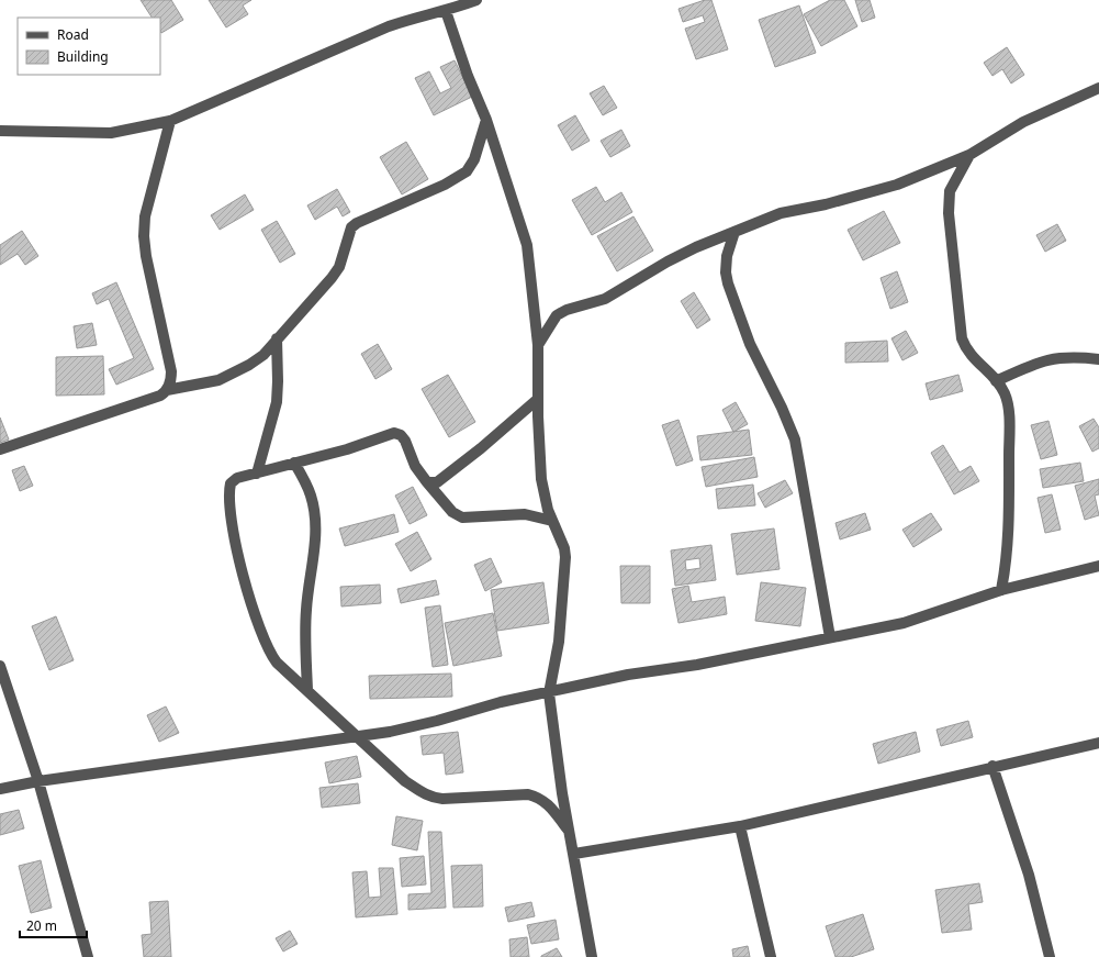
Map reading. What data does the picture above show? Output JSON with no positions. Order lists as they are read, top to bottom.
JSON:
{
  "legend": ["Road", "Building"],
  "scale_bar": "20 m"
}
